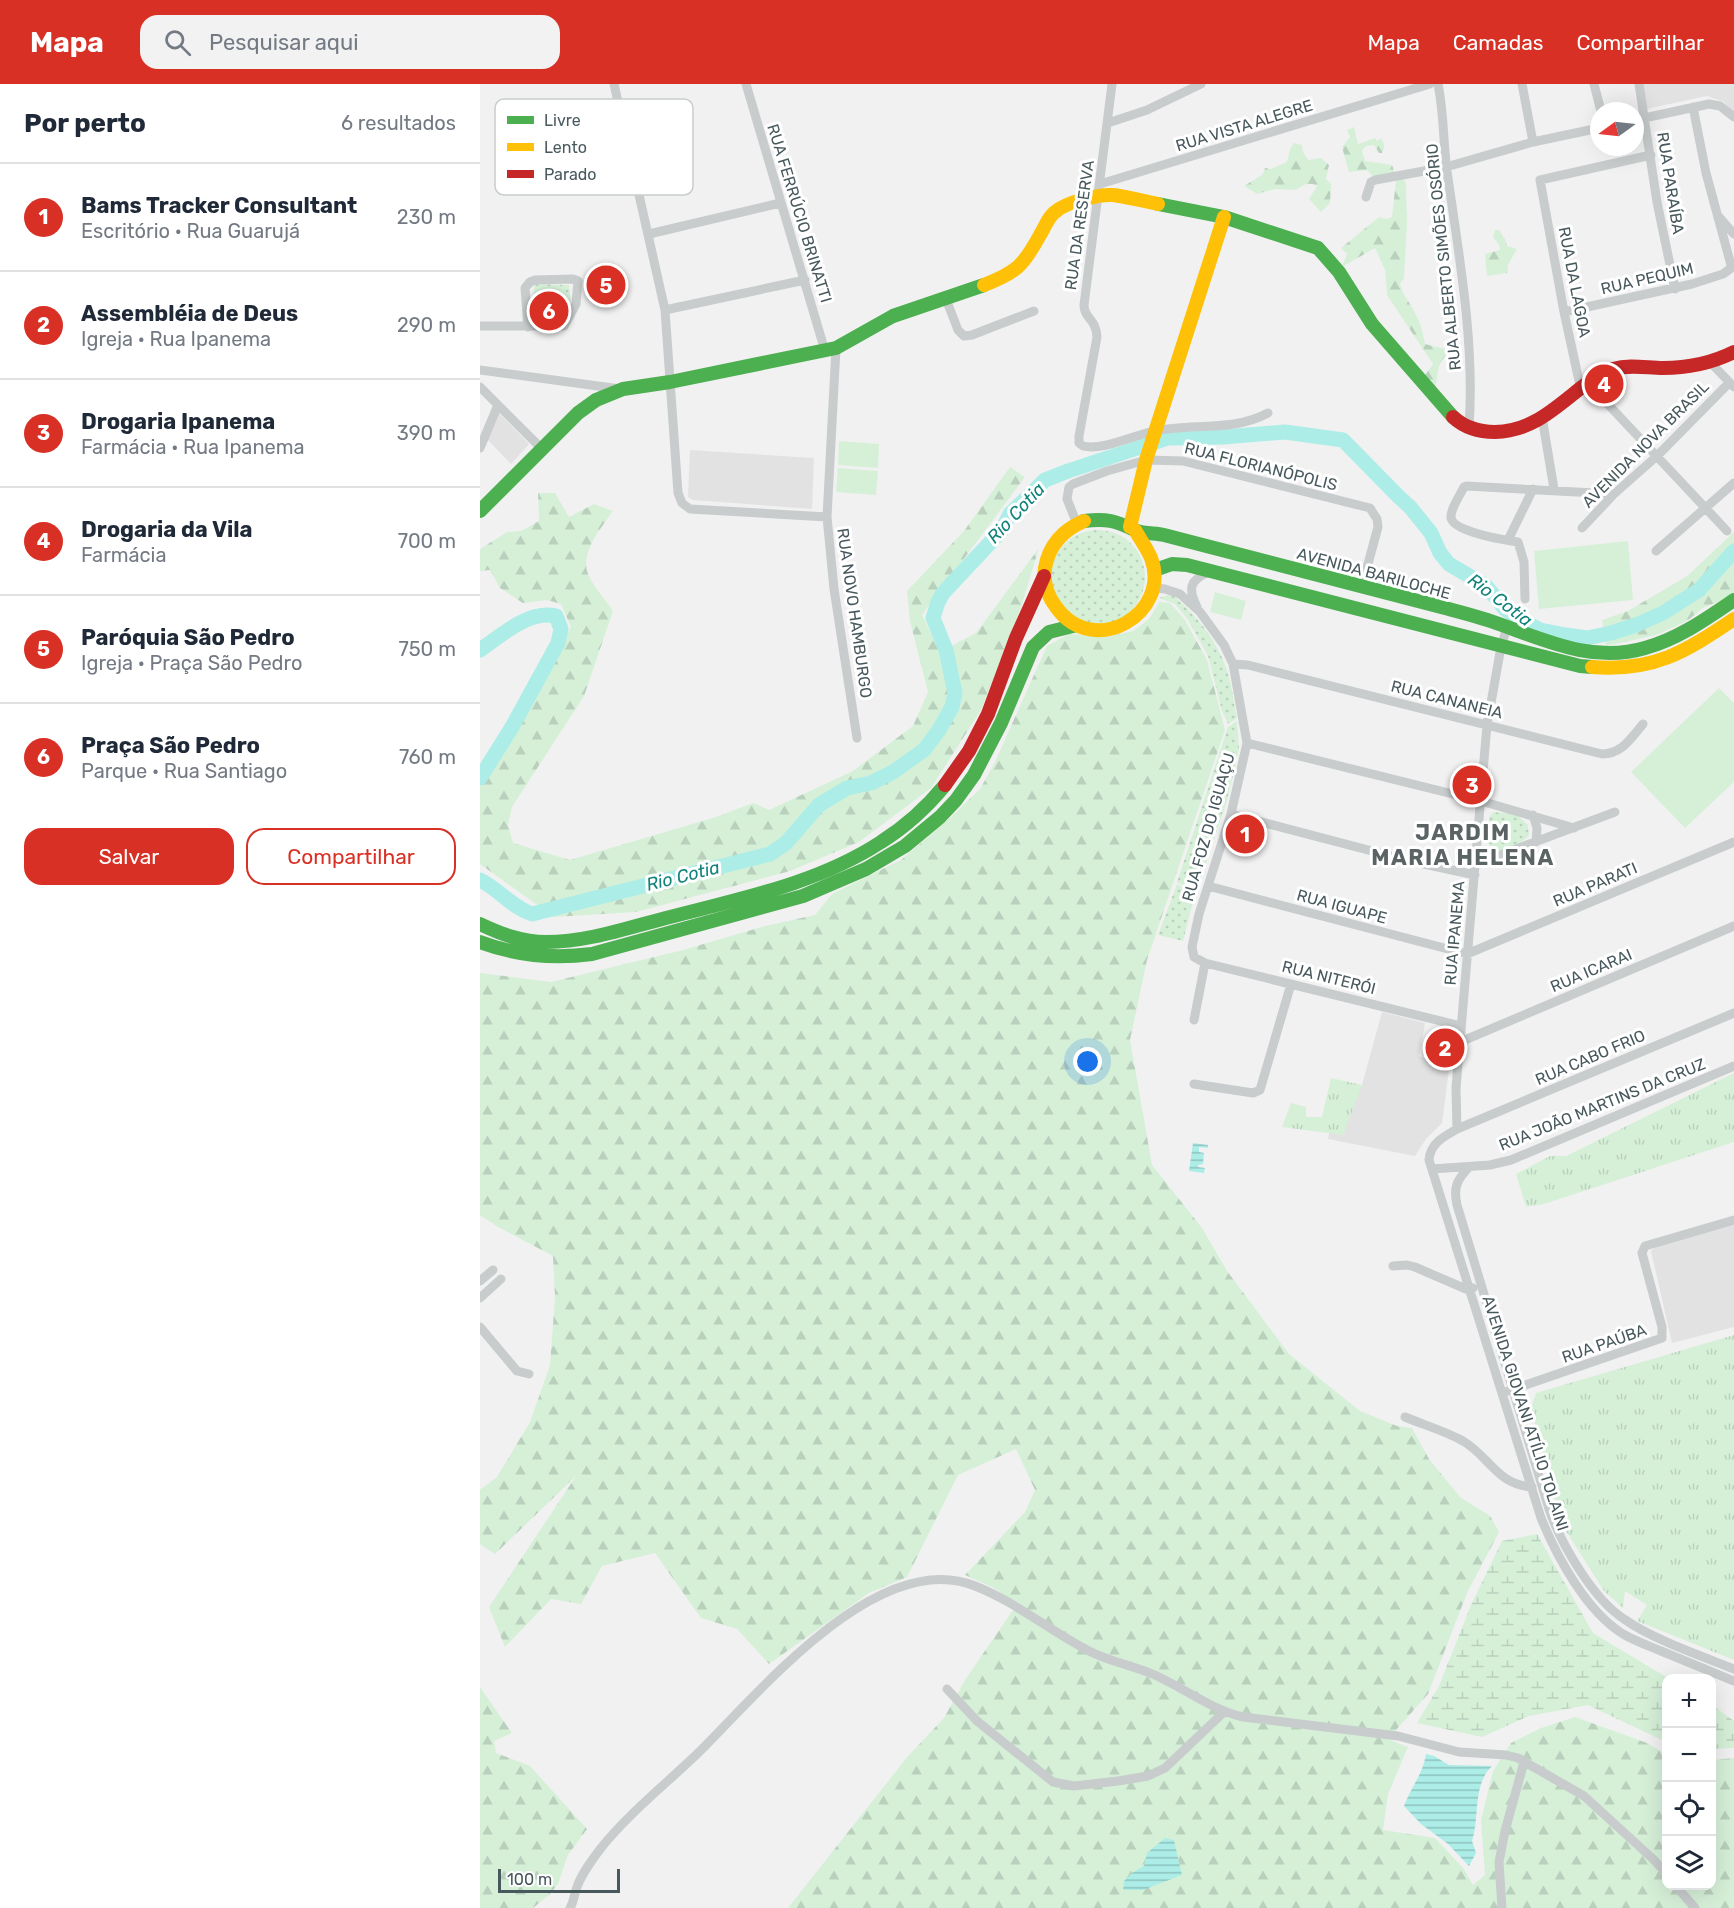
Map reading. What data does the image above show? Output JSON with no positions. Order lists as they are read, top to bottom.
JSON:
{
  "streets": {
    "main road": ["AVENIDA BARILOCHE"],
    "street": [
      "RUA VISTA ALEGRE",
      "RUA PARAÍBA",
      "RUA FERRÚCIO BRINATTI",
      "RUA DA RESERVA",
      "RUA ALBERTO SIMÕES OSÓRIO",
      "RUA PEQUIM",
      "RUA DA LAGOA",
      "AVENIDA NOVA BRASIL",
      "RUA FLORIANÓPOLIS",
      "RUA NOVO HAMBURGO",
      "RUA CANANEIA",
      "RUA FOZ DO IGUAÇU",
      "RUA PARATI",
      "RUA IGUAPE",
      "RUA IPANEMA",
      "RUA ICARAI",
      "RUA NITERÓI",
      "RUA CABO FRIO",
      "RUA JOÃO MARTINS DA CRUZ",
      "RUA PAÚBA",
      "AVENIDA GIOVANI ATÍLIO TOLAINI"
    ]
  },
  "crossings": [
    ["RUA VISTA ALEGRE", "RUA DA RESERVA"],
    ["RUA PARAÍBA", "RUA PEQUIM"],
    ["RUA PARAÍBA", "RUA DA LAGOA"],
    ["RUA FERRÚCIO BRINATTI", "RUA NOVO HAMBURGO"],
    ["RUA PEQUIM", "RUA DA LAGOA"],
    ["RUA FLORIANÓPOLIS", "AVENIDA BARILOCHE"],
    ["RUA FLORIANÓPOLIS", "RUA FOZ DO IGUAÇU"],
    ["AVENIDA BARILOCHE", "RUA FOZ DO IGUAÇU"],
    ["AVENIDA BARILOCHE", "RUA IPANEMA"],
    ["RUA CANANEIA", "RUA FOZ DO IGUAÇU"],
    ["RUA CANANEIA", "RUA IPANEMA"],
    ["RUA FOZ DO IGUAÇU", "RUA IGUAPE"],
    ["RUA FOZ DO IGUAÇU", "RUA NITERÓI"],
    ["RUA PARATI", "RUA IGUAPE"],
    ["RUA PARATI", "RUA IPANEMA"],
    ["RUA IGUAPE", "RUA IPANEMA"],
    ["RUA IPANEMA", "RUA ICARAI"],
    ["RUA IPANEMA", "RUA NITERÓI"],
    ["RUA IPANEMA", "RUA CABO FRIO"],
    ["RUA JOÃO MARTINS DA CRUZ", "AVENIDA GIOVANI ATÍLIO TOLAINI"],
    ["RUA PAÚBA", "AVENIDA GIOVANI ATÍLIO TOLAINI"]
  ],
  "districts": ["JARDIM MARIA HELENA"],
  "water": ["Rio Cotia"],
  "legend": ["Livre", "Lento", "Parado"],
  "scale_bar": "100 m",
  "north": "left",
  "page": {
    "header": "Mapa",
    "search": "Pesquisar aqui",
    "nav": ["Mapa", "Camadas", "Compartilhar"],
    "heading": ["Por perto", "6 resultados"],
    "list": [
      {
        "mark": "1",
        "name": "Bams Tracker Consultant",
        "note": "Escritório · Rua Guarujá",
        "value": "230 m"
      },
      {
        "mark": "2",
        "name": "Assembléia de Deus",
        "note": "Igreja · Rua Ipanema",
        "value": "290 m"
      },
      {
        "mark": "3",
        "name": "Drogaria Ipanema",
        "note": "Farmácia · Rua Ipanema",
        "value": "390 m"
      },
      {
        "mark": "4",
        "name": "Drogaria da Vila",
        "note": "Farmácia",
        "value": "700 m"
      },
      {
        "mark": "5",
        "name": "Paróquia São Pedro",
        "note": "Igreja · Praça São Pedro",
        "value": "750 m"
      },
      {
        "mark": "6",
        "name": "Praça São Pedro",
        "note": "Parque · Rua Santiago",
        "value": "760 m"
      }
    ],
    "pins": [
      "5",
      "6",
      "4",
      "3",
      "1",
      "2"
    ],
    "buttons": ["Salvar", "Compartilhar"],
    "map_buttons": ["+", "−"],
    "scale": "100 m"
  }
}
